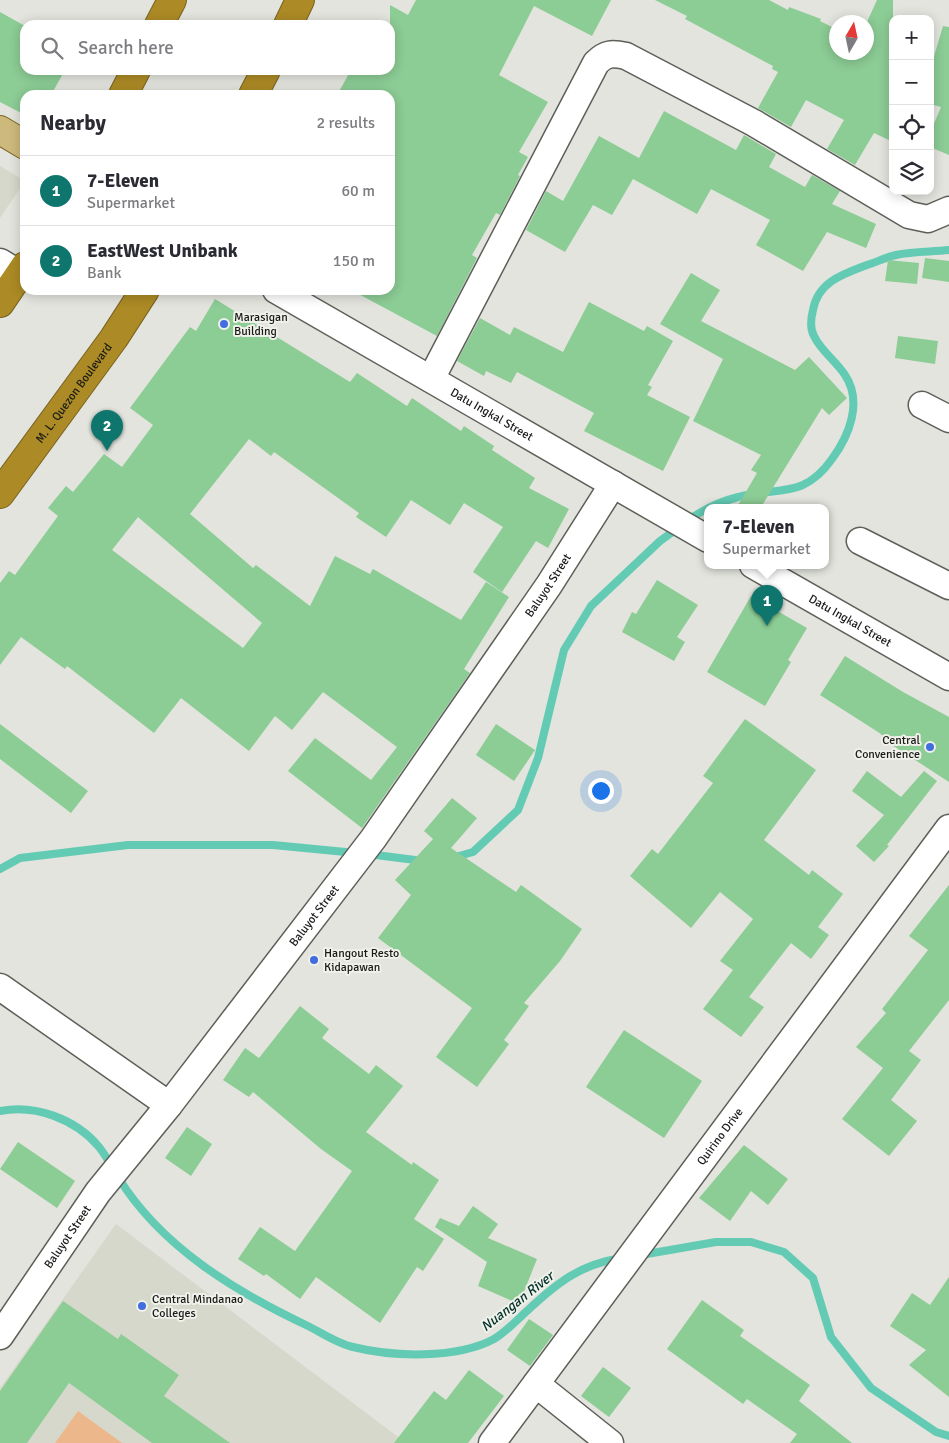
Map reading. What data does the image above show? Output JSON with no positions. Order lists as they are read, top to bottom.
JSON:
{
  "streets": {
    "highway": ["M. L. Quezon Boulevard"],
    "street": ["Datu Ingkal Street", "Baluyot Street", "Quirino Drive"]
  },
  "crossings": [
    ["Datu Ingkal Street", "Baluyot Street"]
  ],
  "water": ["Nuangan River"],
  "places": [
    "Marasigan Building",
    "Central Convenience",
    "Hangout Resto Kidapawan",
    "Central Mindanao Colleges"
  ],
  "north": "top",
  "page": {
    "map_buttons": ["+", "−"],
    "search": "Search here",
    "heading": ["Nearby", "2 results"],
    "list": [
      {
        "mark": "1",
        "name": "7-Eleven",
        "note": "Supermarket",
        "value": "60 m"
      },
      {
        "mark": "2",
        "name": "EastWest Unibank",
        "note": "Bank",
        "value": "150 m"
      }
    ],
    "pins": ["2", "1"],
    "popup": ["7-Eleven", "Supermarket"]
  }
}
